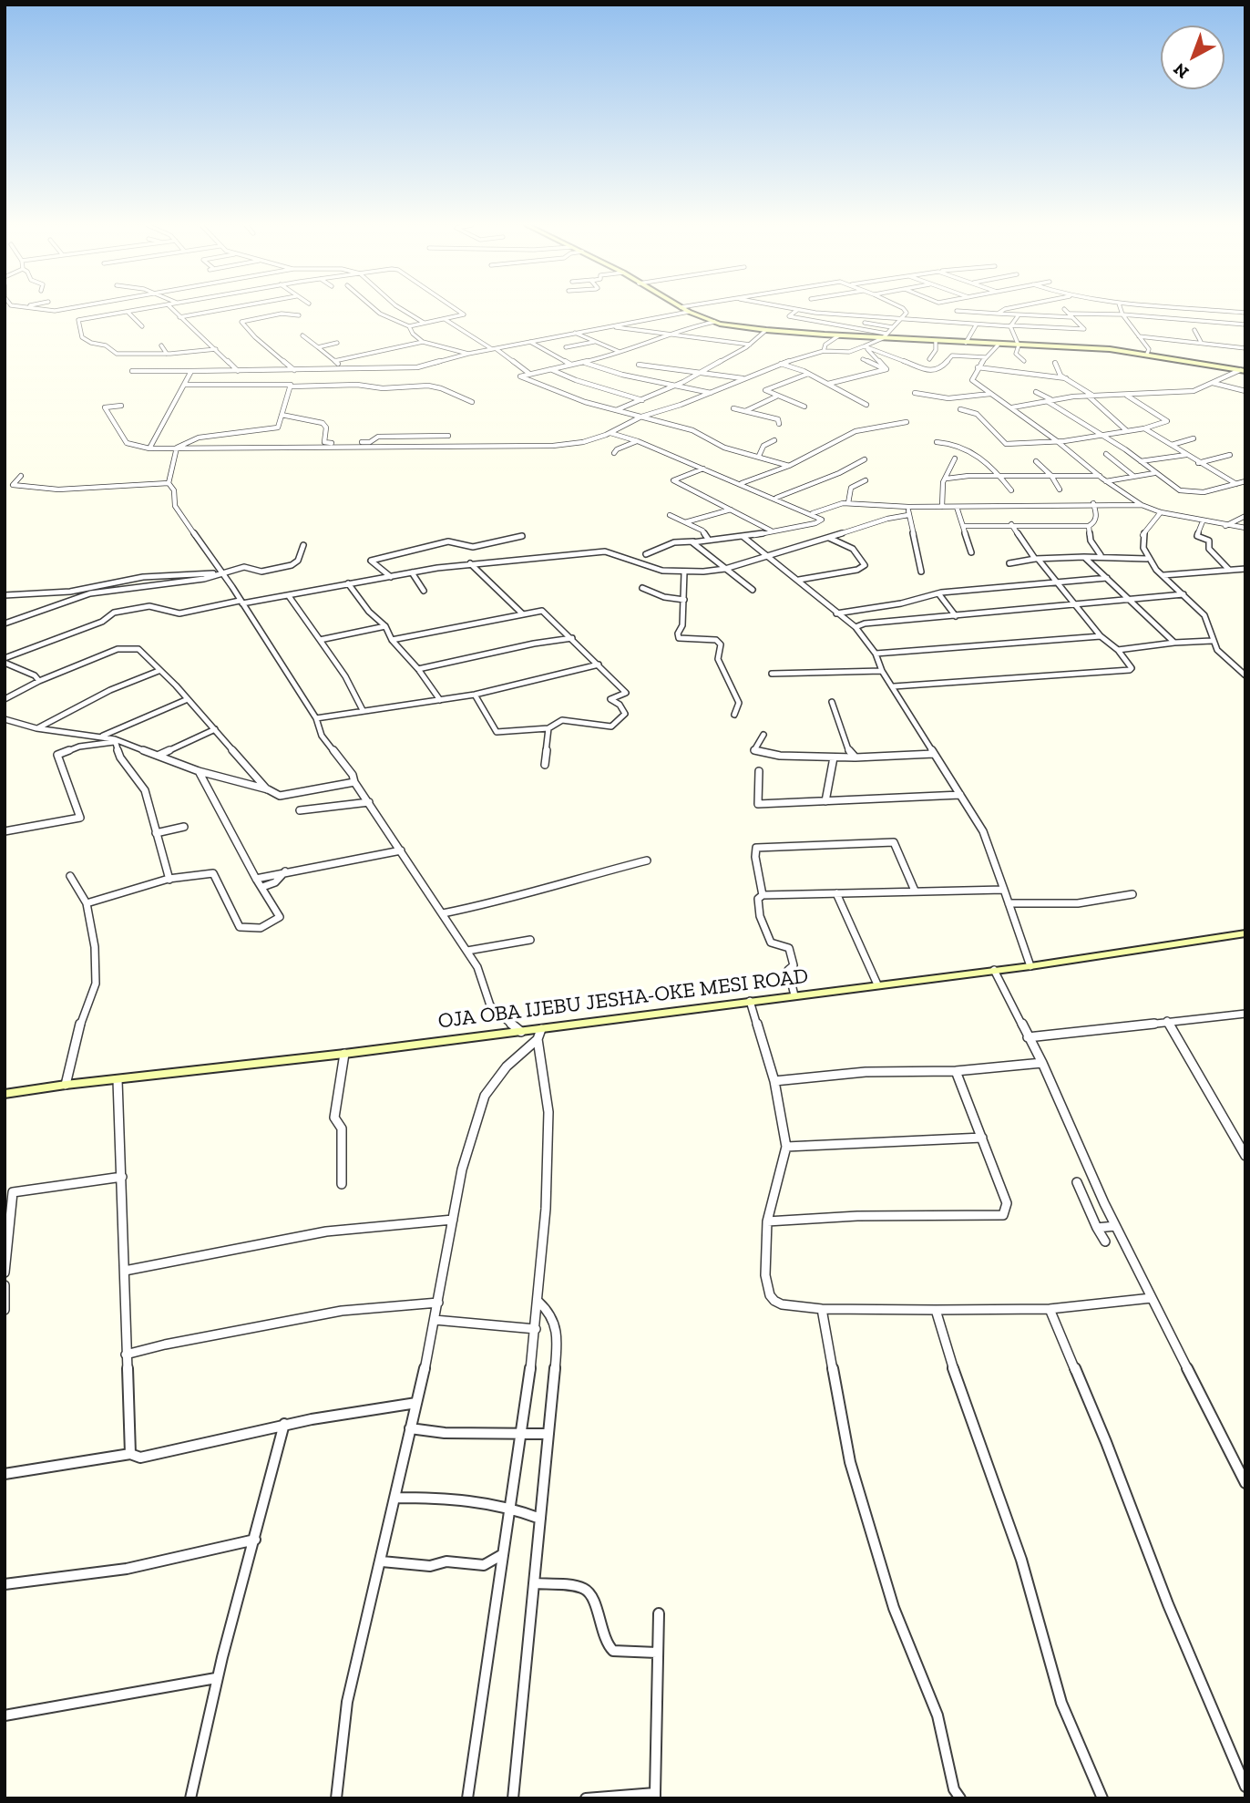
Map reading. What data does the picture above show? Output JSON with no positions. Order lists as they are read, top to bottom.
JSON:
{
  "streets": {
    "main road": ["OJA OBA IJEBU JESHA-OKE MESI ROAD"]
  },
  "north": "bottom left"
}
